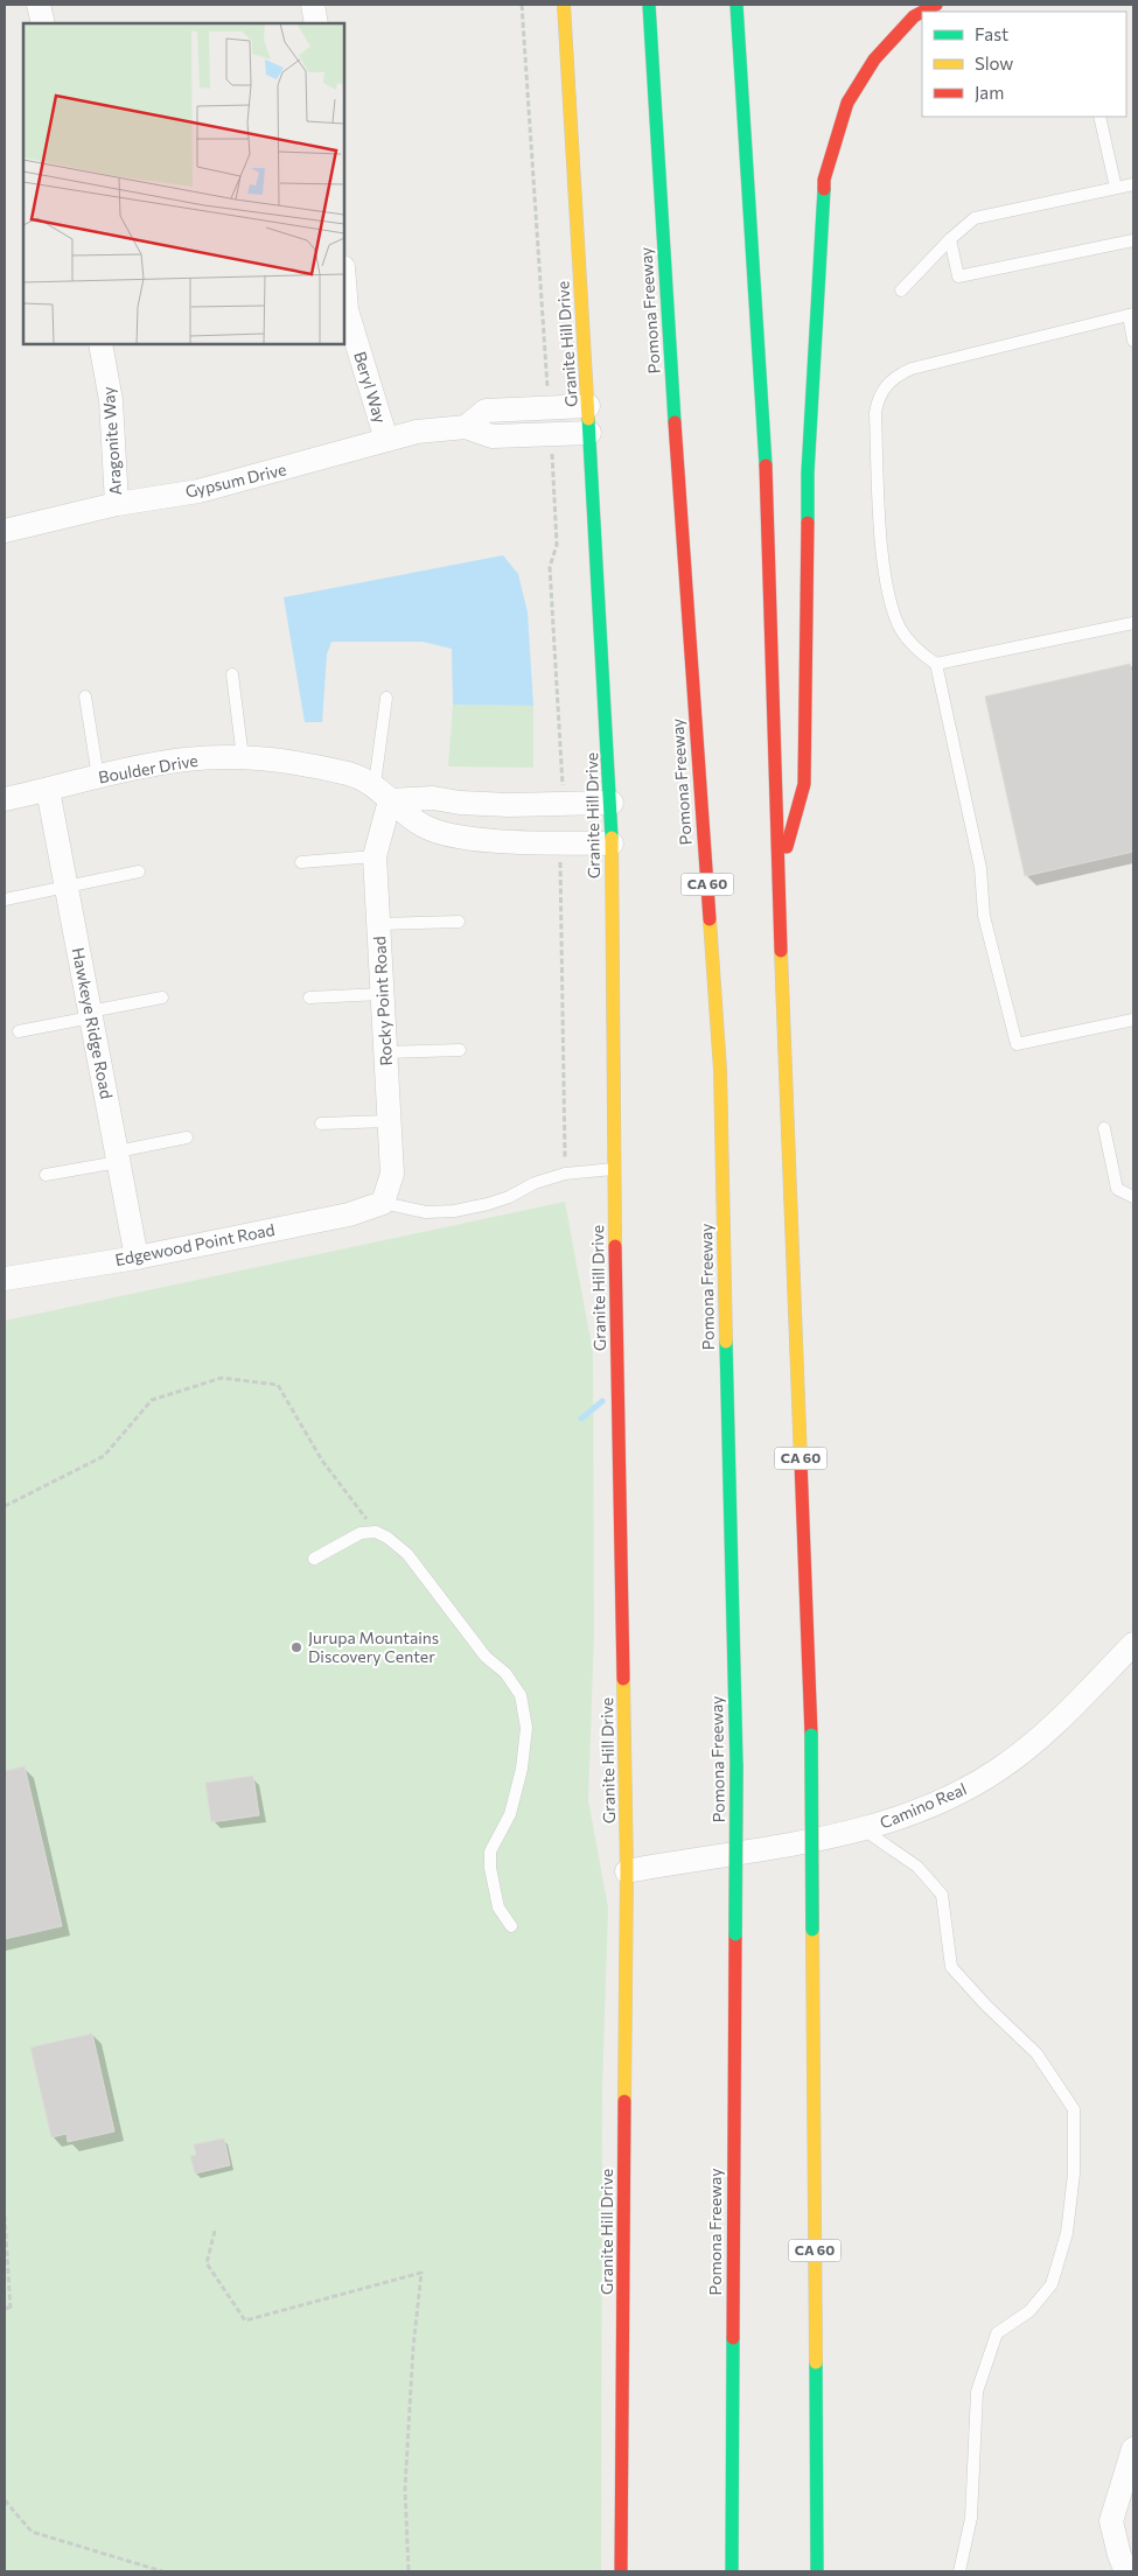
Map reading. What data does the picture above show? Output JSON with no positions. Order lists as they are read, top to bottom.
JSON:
{
  "streets": {
    "main road": ["Pomona Freeway", "Granite Hill Drive", "CA 60"],
    "street": [
      "Beryl Way",
      "Aragonite Way",
      "Gypsum Drive",
      "Boulder Drive",
      "Rocky Point Road",
      "Hawkeye Ridge Road",
      "Edgewood Point Road",
      "Camino Real"
    ]
  },
  "crossings": [
    ["Granite Hill Drive", "Gypsum Drive"],
    ["Granite Hill Drive", "Boulder Drive"],
    ["Granite Hill Drive", "Camino Real"],
    ["Beryl Way", "Gypsum Drive"],
    ["Aragonite Way", "Gypsum Drive"],
    ["Boulder Drive", "Rocky Point Road"],
    ["Boulder Drive", "Hawkeye Ridge Road"],
    ["Rocky Point Road", "Edgewood Point Road"],
    ["Hawkeye Ridge Road", "Edgewood Point Road"]
  ],
  "places": ["Jurupa Mountains Discovery Center"],
  "legend": ["Fast", "Slow", "Jam"]
}
